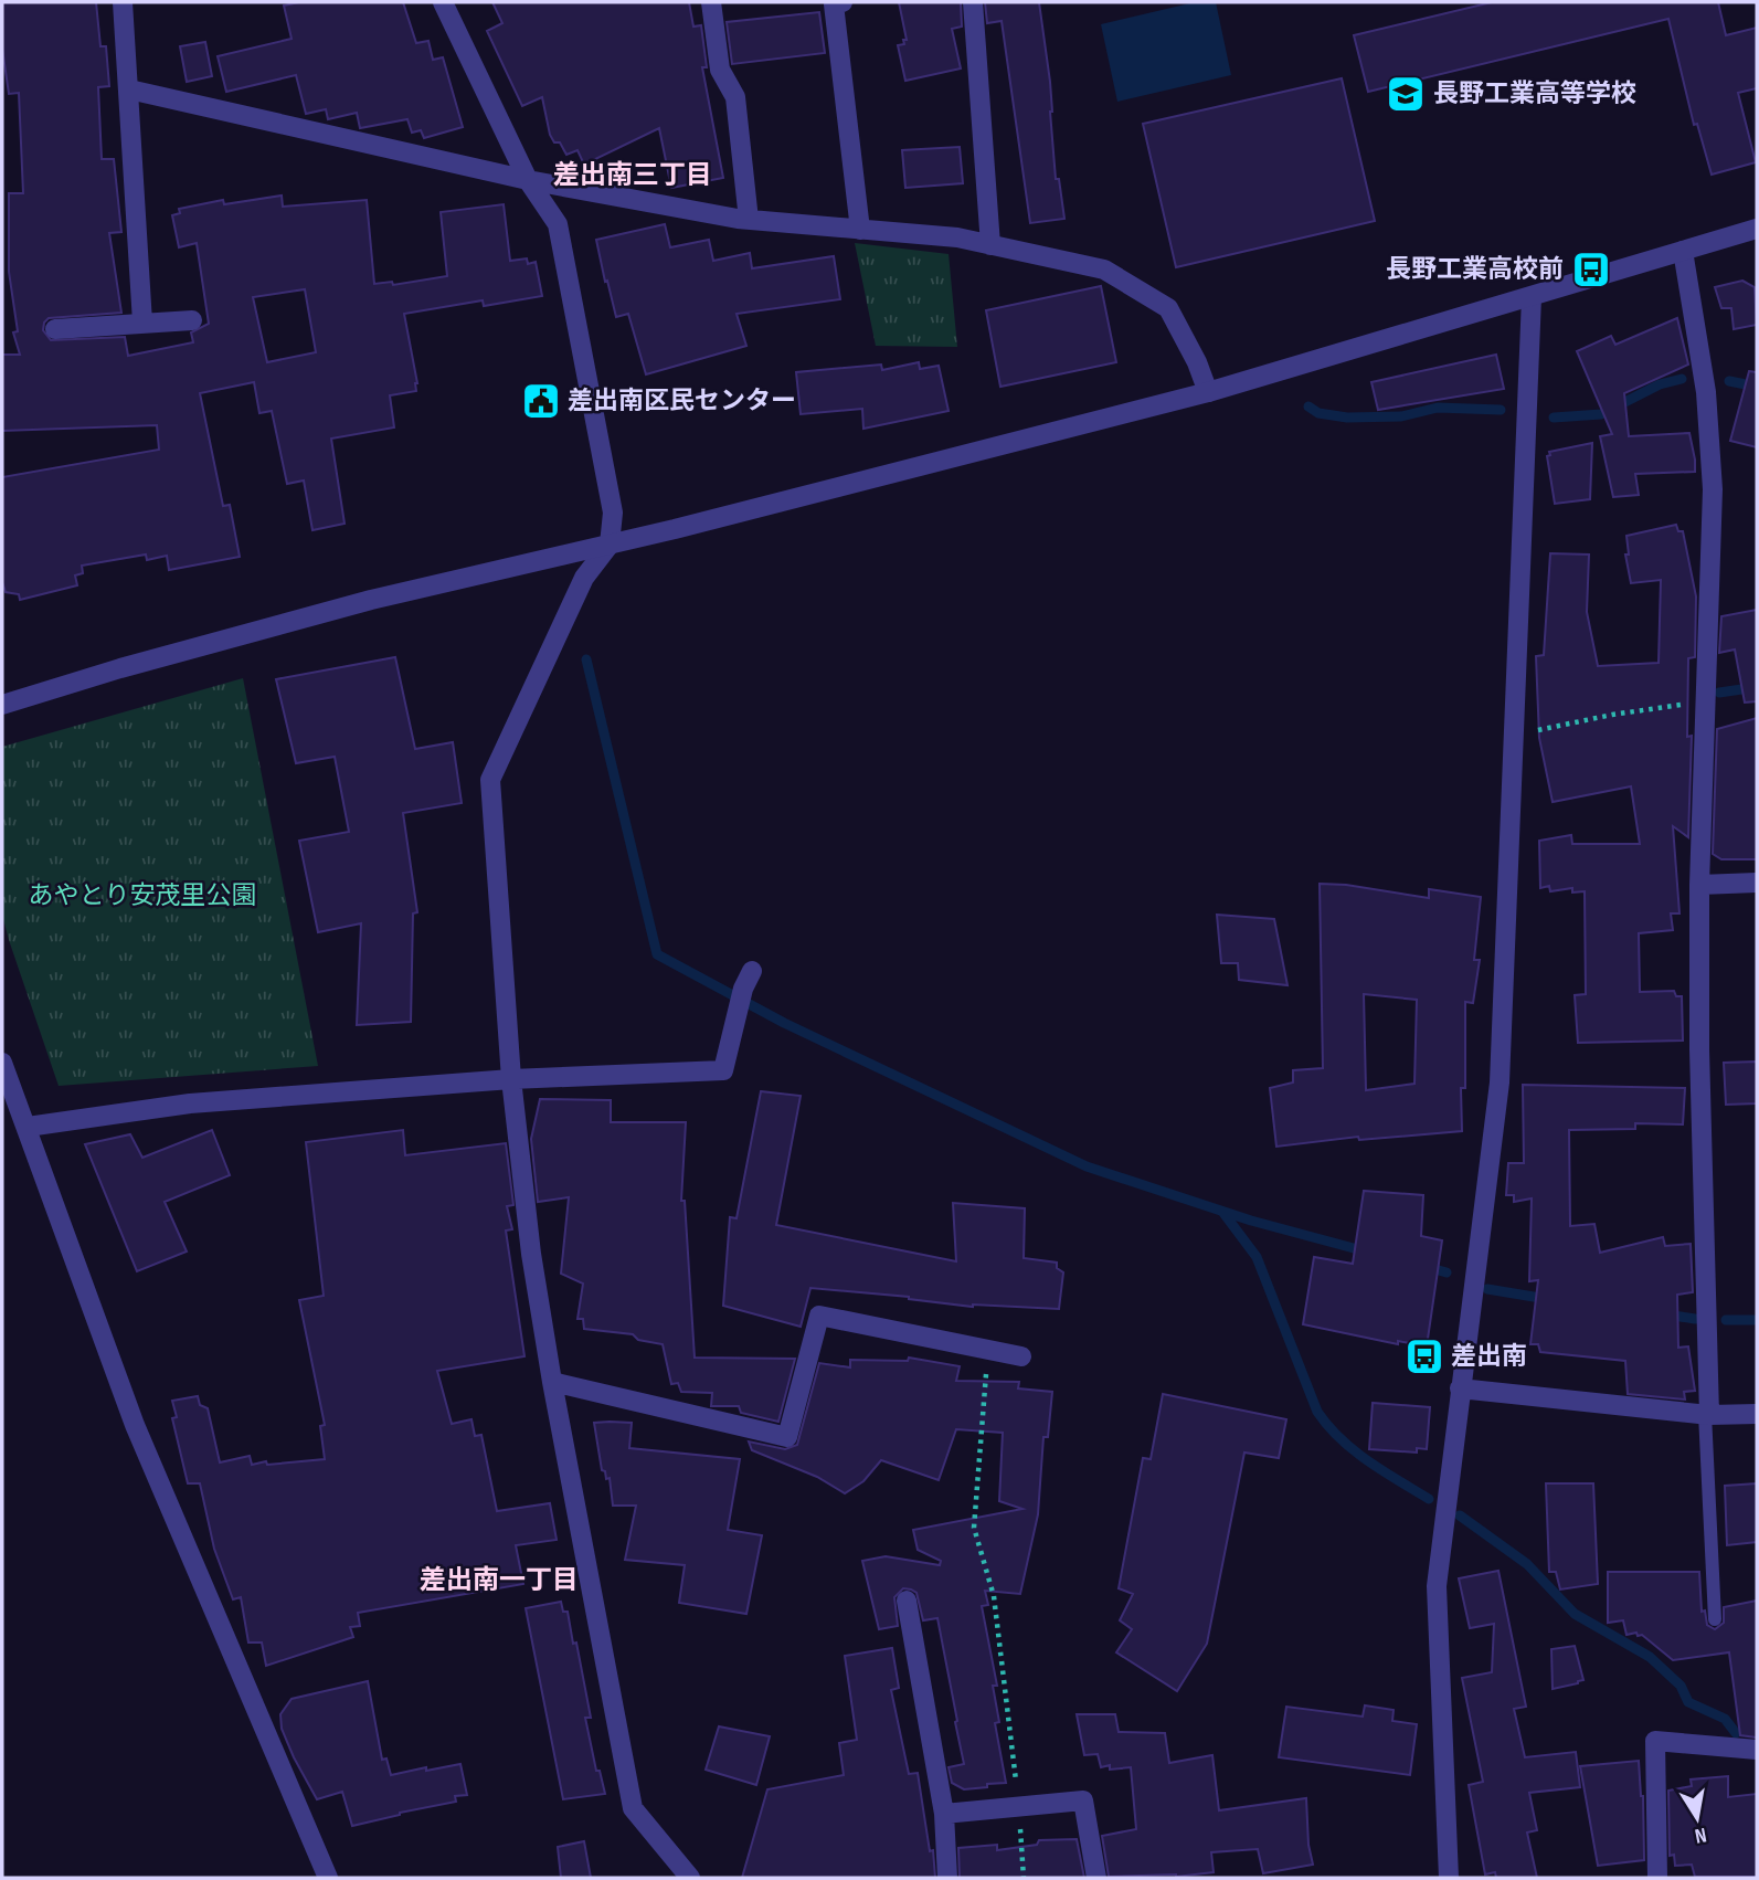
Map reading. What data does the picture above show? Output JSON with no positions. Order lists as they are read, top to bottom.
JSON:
{
  "districts": ["差出南三丁目", "差出南一丁目"],
  "parks": ["あやとり安茂里公園"],
  "places": {
    "school or university": ["長野工業高等学校"],
    "bus stop": ["長野工業高校前", "差出南"],
    "public building": ["差出南区民センター"]
  },
  "north": "bottom"
}
